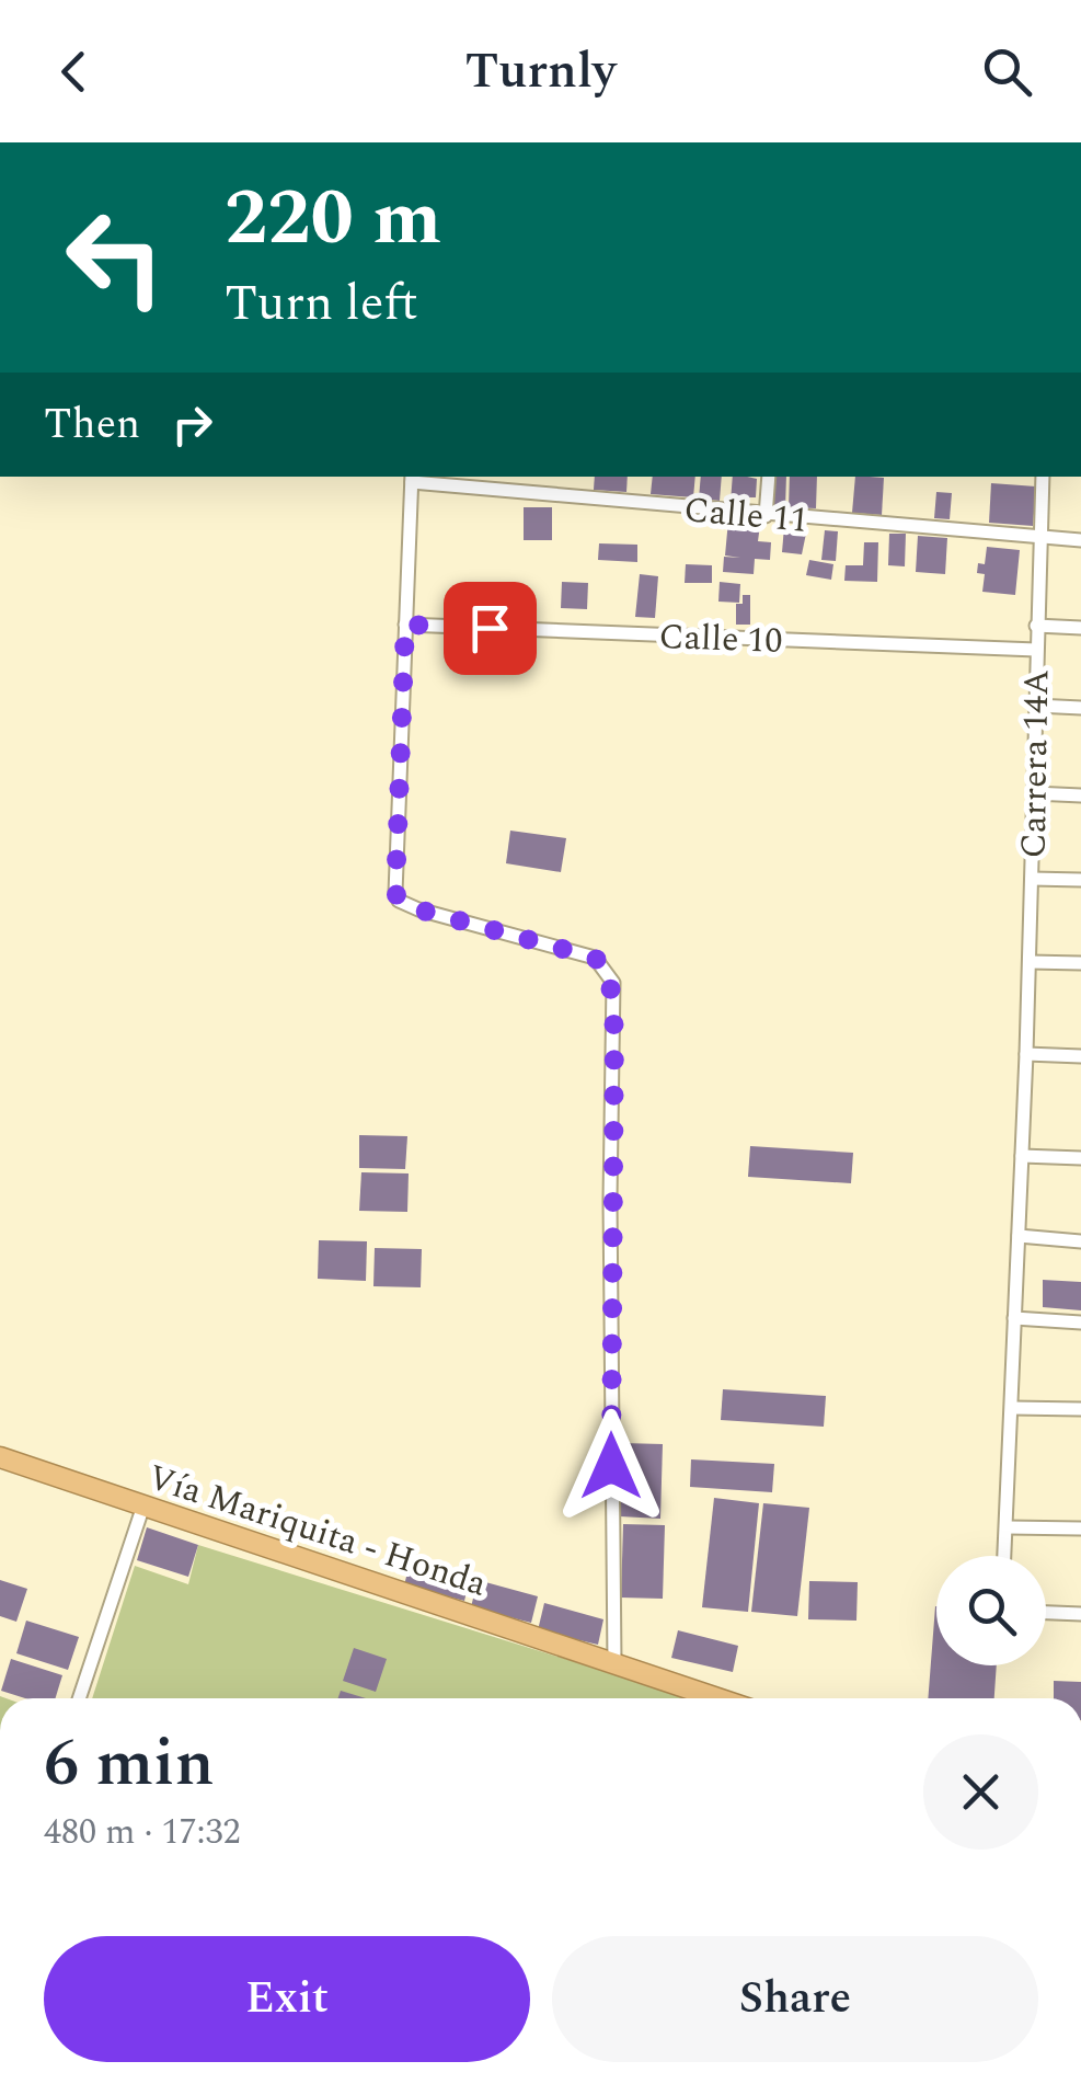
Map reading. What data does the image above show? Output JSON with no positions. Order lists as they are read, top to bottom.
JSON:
{
  "streets": {
    "highway": ["Vía Mariquita - Honda"],
    "street": ["Calle 11", "Calle 10", "Carrera 14A"]
  },
  "crossings": [
    ["Calle 11", "Carrera 14A"],
    ["Calle 10", "Carrera 14A"]
  ],
  "page": {
    "header": "Turnly",
    "turn": ["220 m", "Turn left"],
    "then": "Then",
    "heading": ["6 min", "480 m · 17:32"],
    "buttons": ["Exit", "Share"]
  }
}
